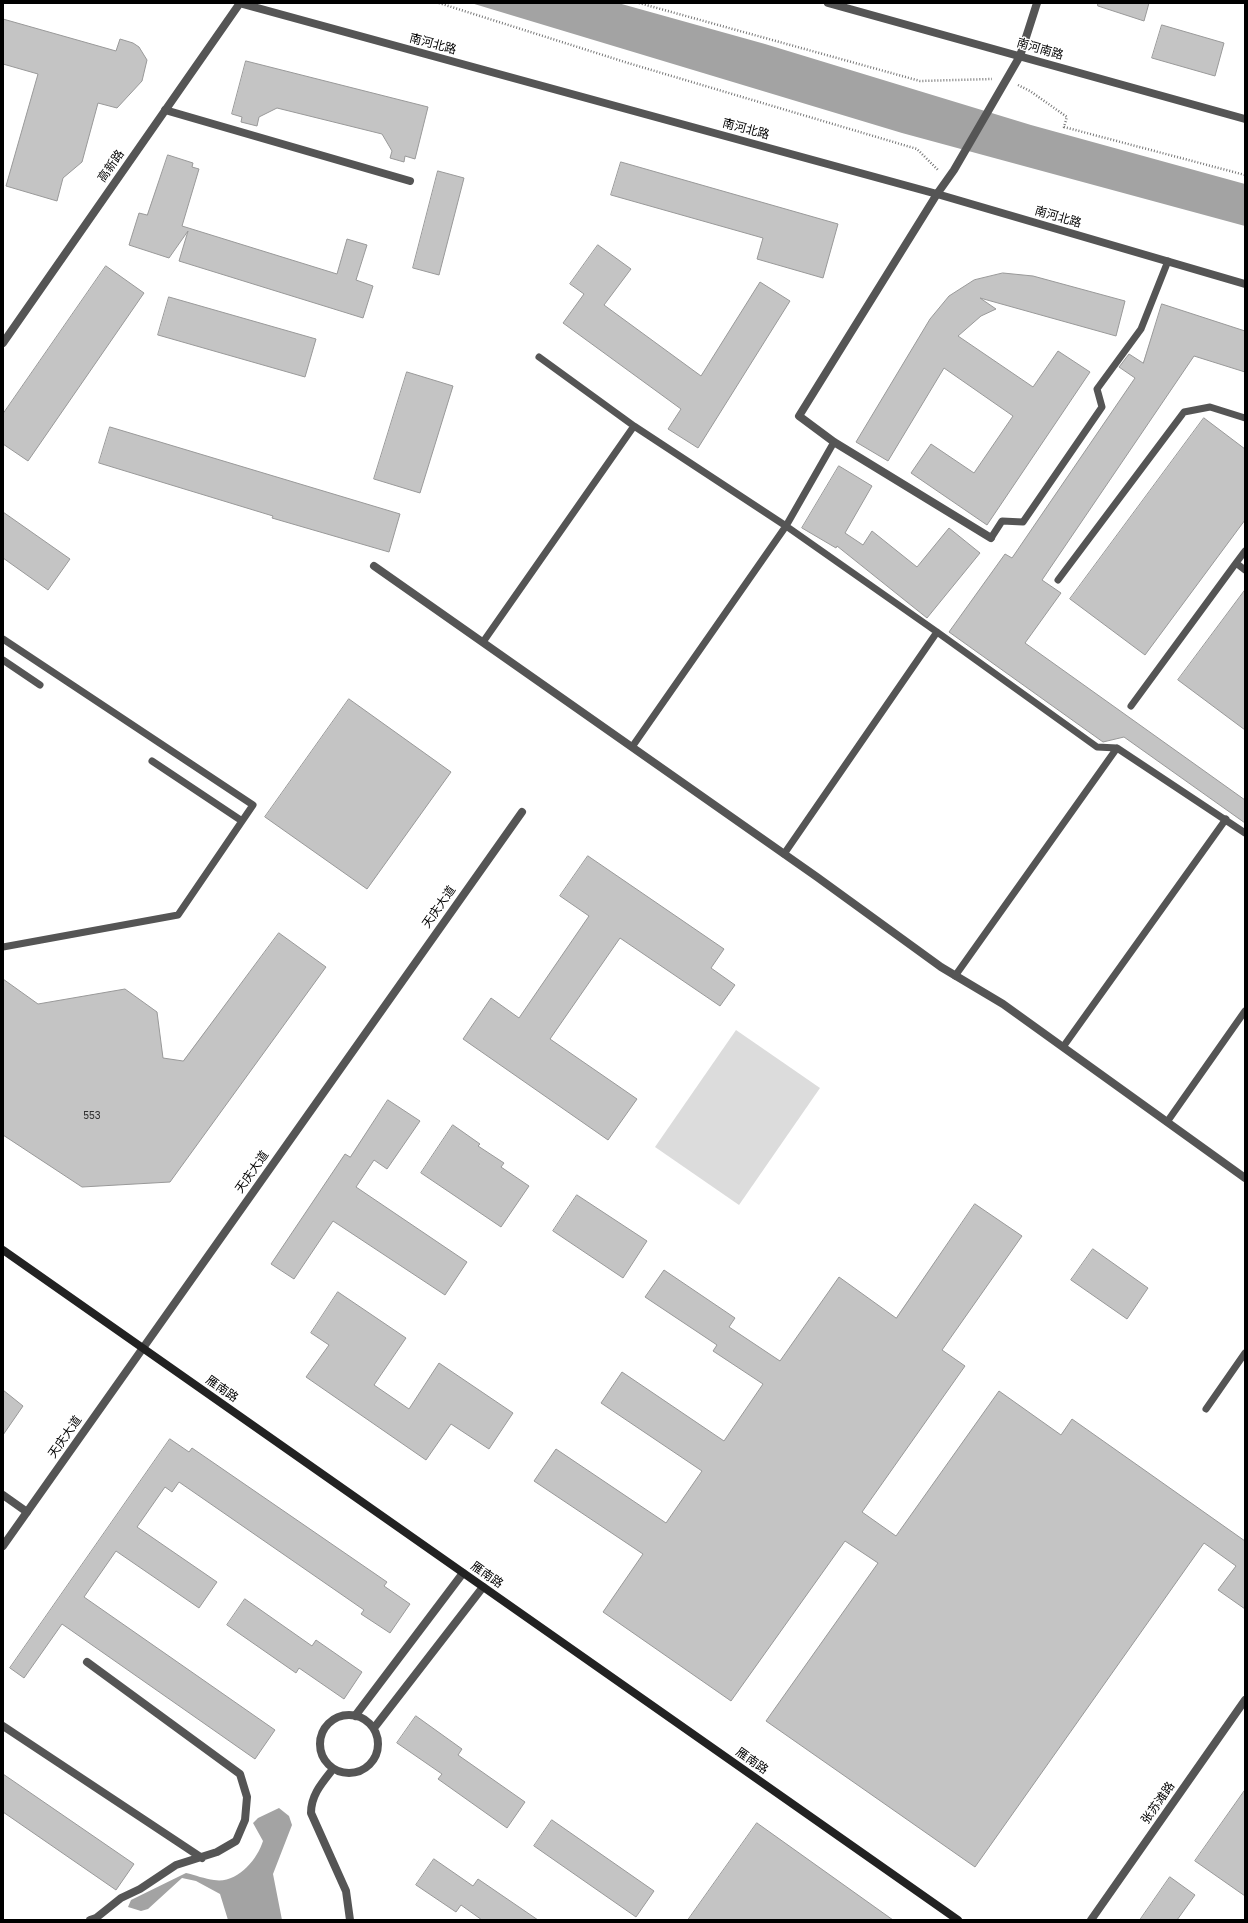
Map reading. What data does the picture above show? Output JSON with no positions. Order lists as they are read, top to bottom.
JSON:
{
  "streets": {
    "main road": ["雁南路"],
    "street": [
      "南河北路",
      "南河南路",
      "高新路",
      "天庆大道",
      "张苏滩路"
    ]
  },
  "crossings": [
    ["南河北路", "高新路"],
    ["天庆大道", "雁南路"]
  ],
  "house_numbers": ["553"]
}
